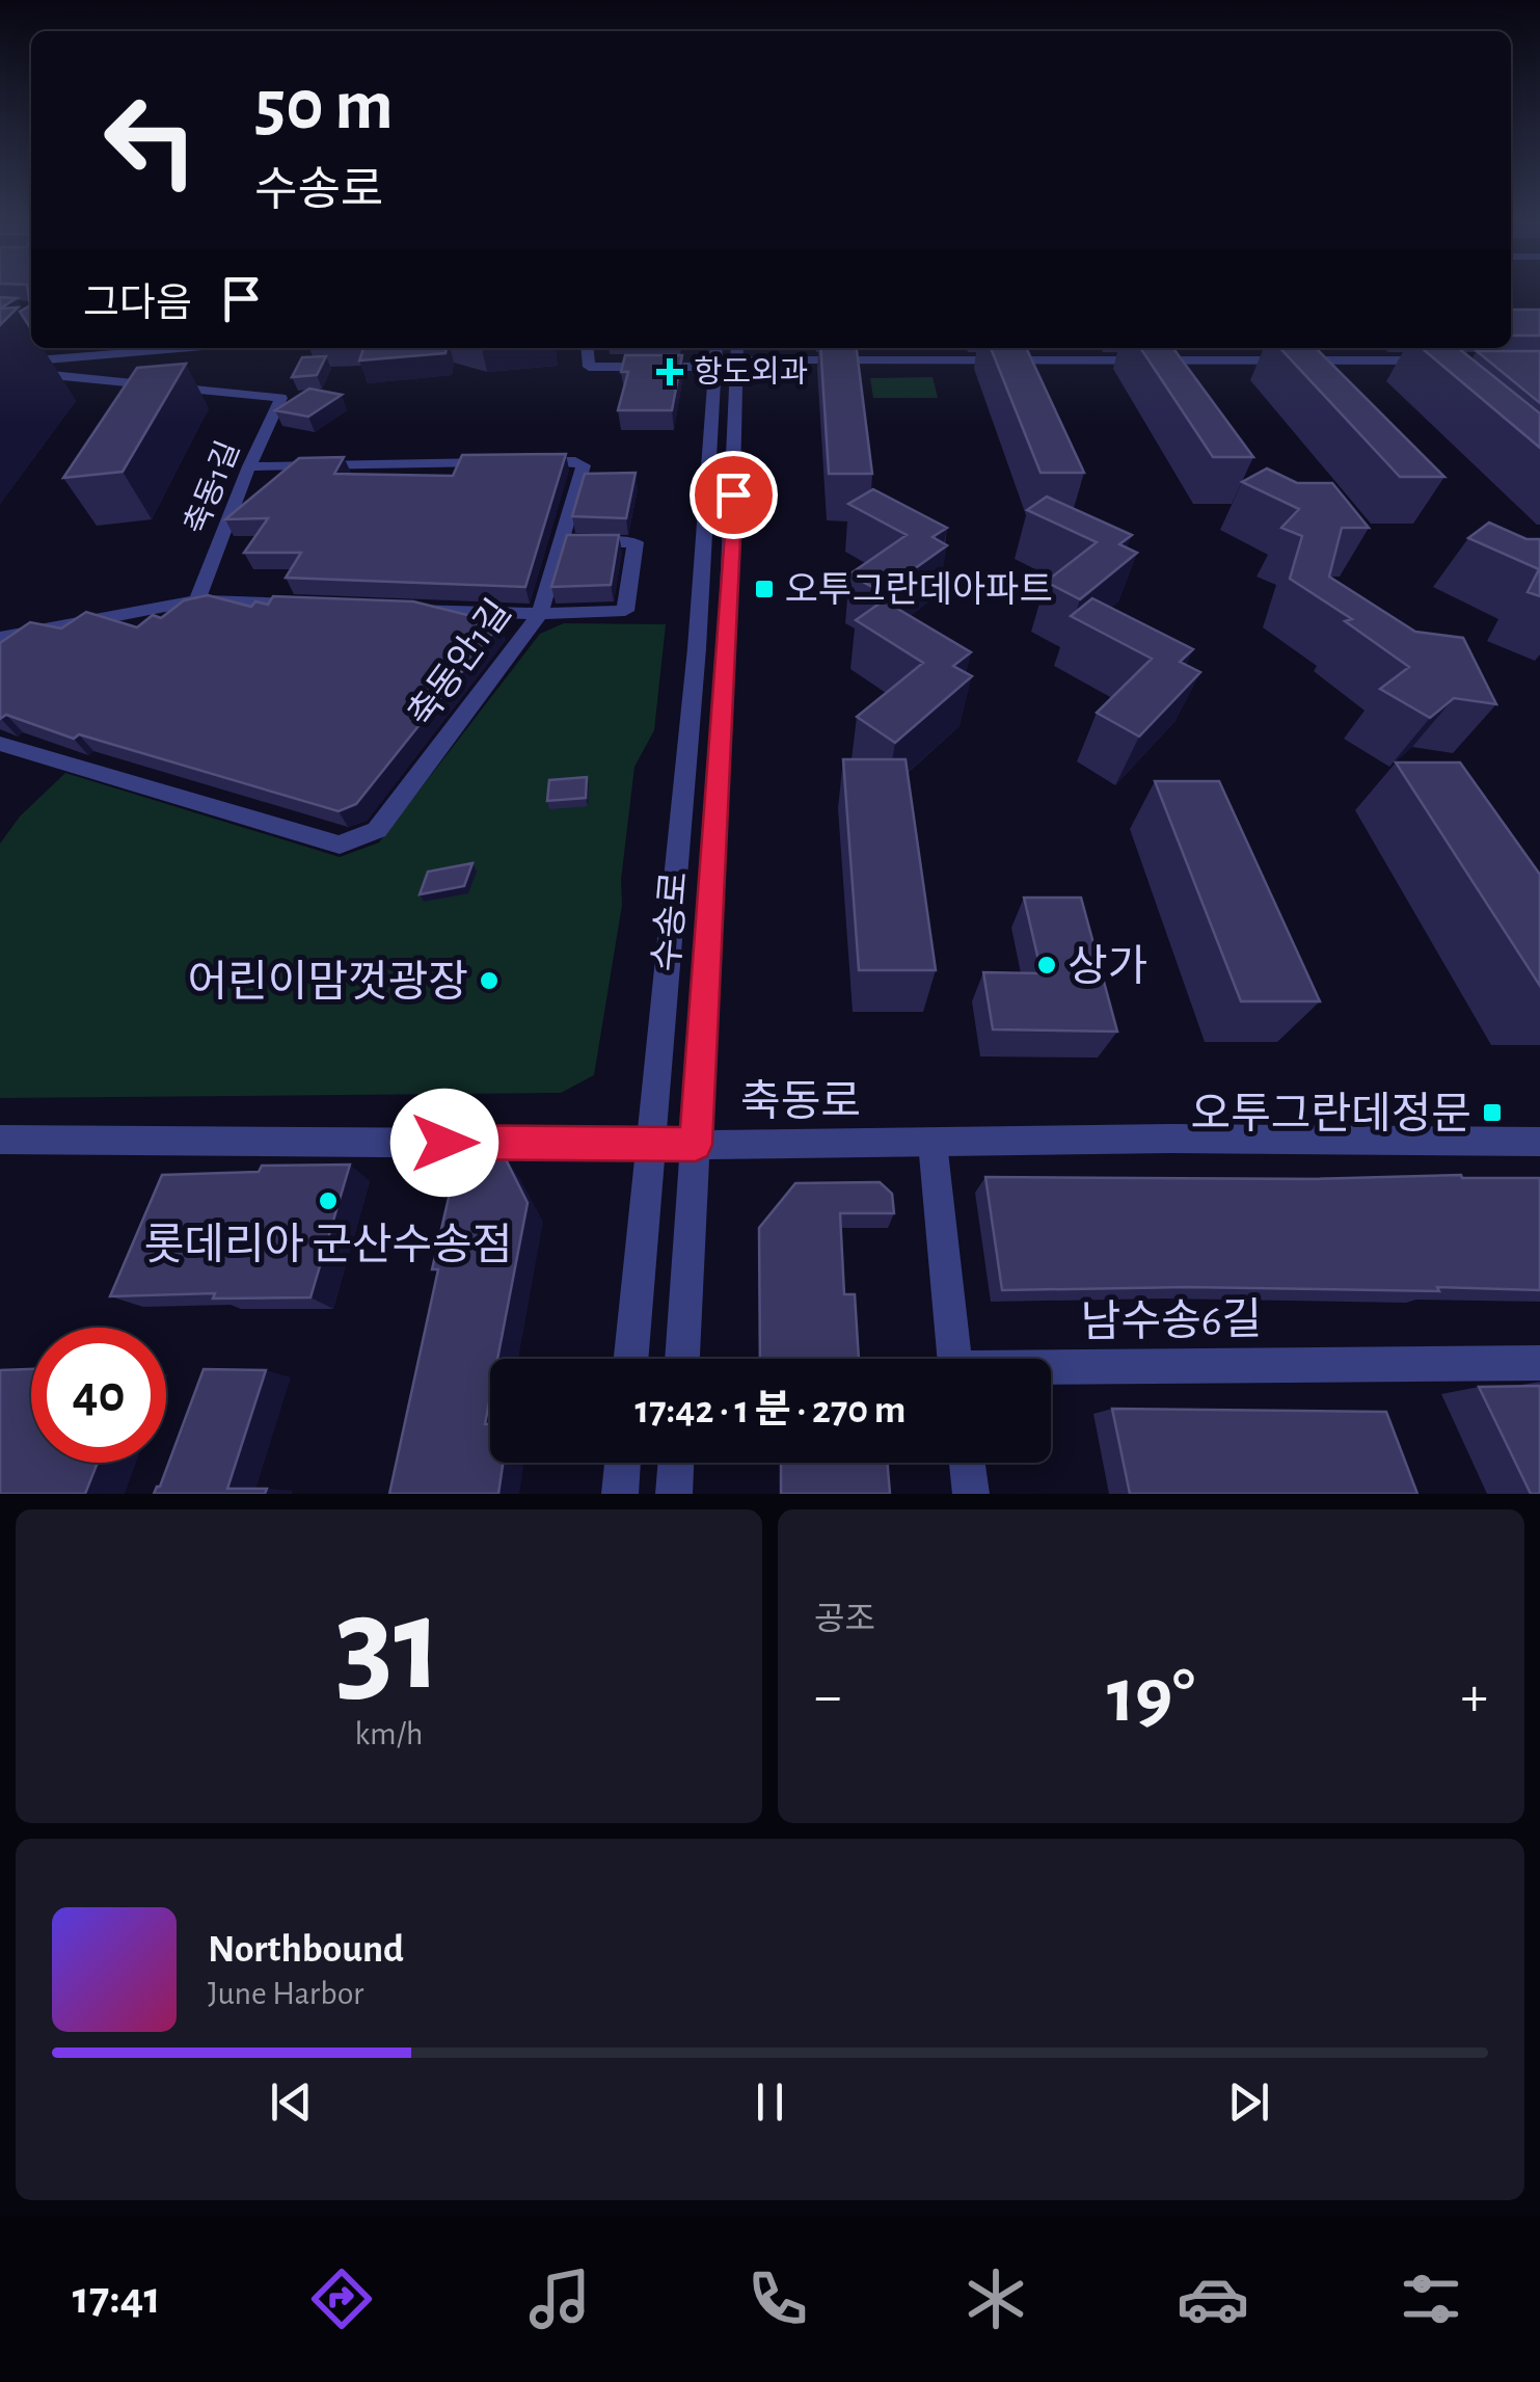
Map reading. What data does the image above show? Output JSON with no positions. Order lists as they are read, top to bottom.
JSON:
{
  "streets": {
    "street": [
      "축동1길",
      "축동안1길",
      "수송로",
      "축동로",
      "남수송6길"
    ]
  },
  "crossings": [
    ["축동1길", "축동안1길"],
    ["수송로", "축동로"],
    ["축동로", "남수송6길"]
  ],
  "places": {
    "health": ["항도외과"],
    "transit": ["오투그란데아파트", "오투그란데정문"],
    "other": ["상가", "어린이맘껏광장", "롯데리아 군산수송점"]
  },
  "page": {
    "turn": ["50 m", "수송로"],
    "then": "그다음",
    "limit": "40",
    "trip": "17:42 · 1 분 · 270 m",
    "tile": [
      ["31", "km/h"],
      "공조"
    ],
    "heat": ["−", "19°", "+"],
    "song": ["Northbound", "June Harbor"],
    "tabs": "17:41"
  }
}
